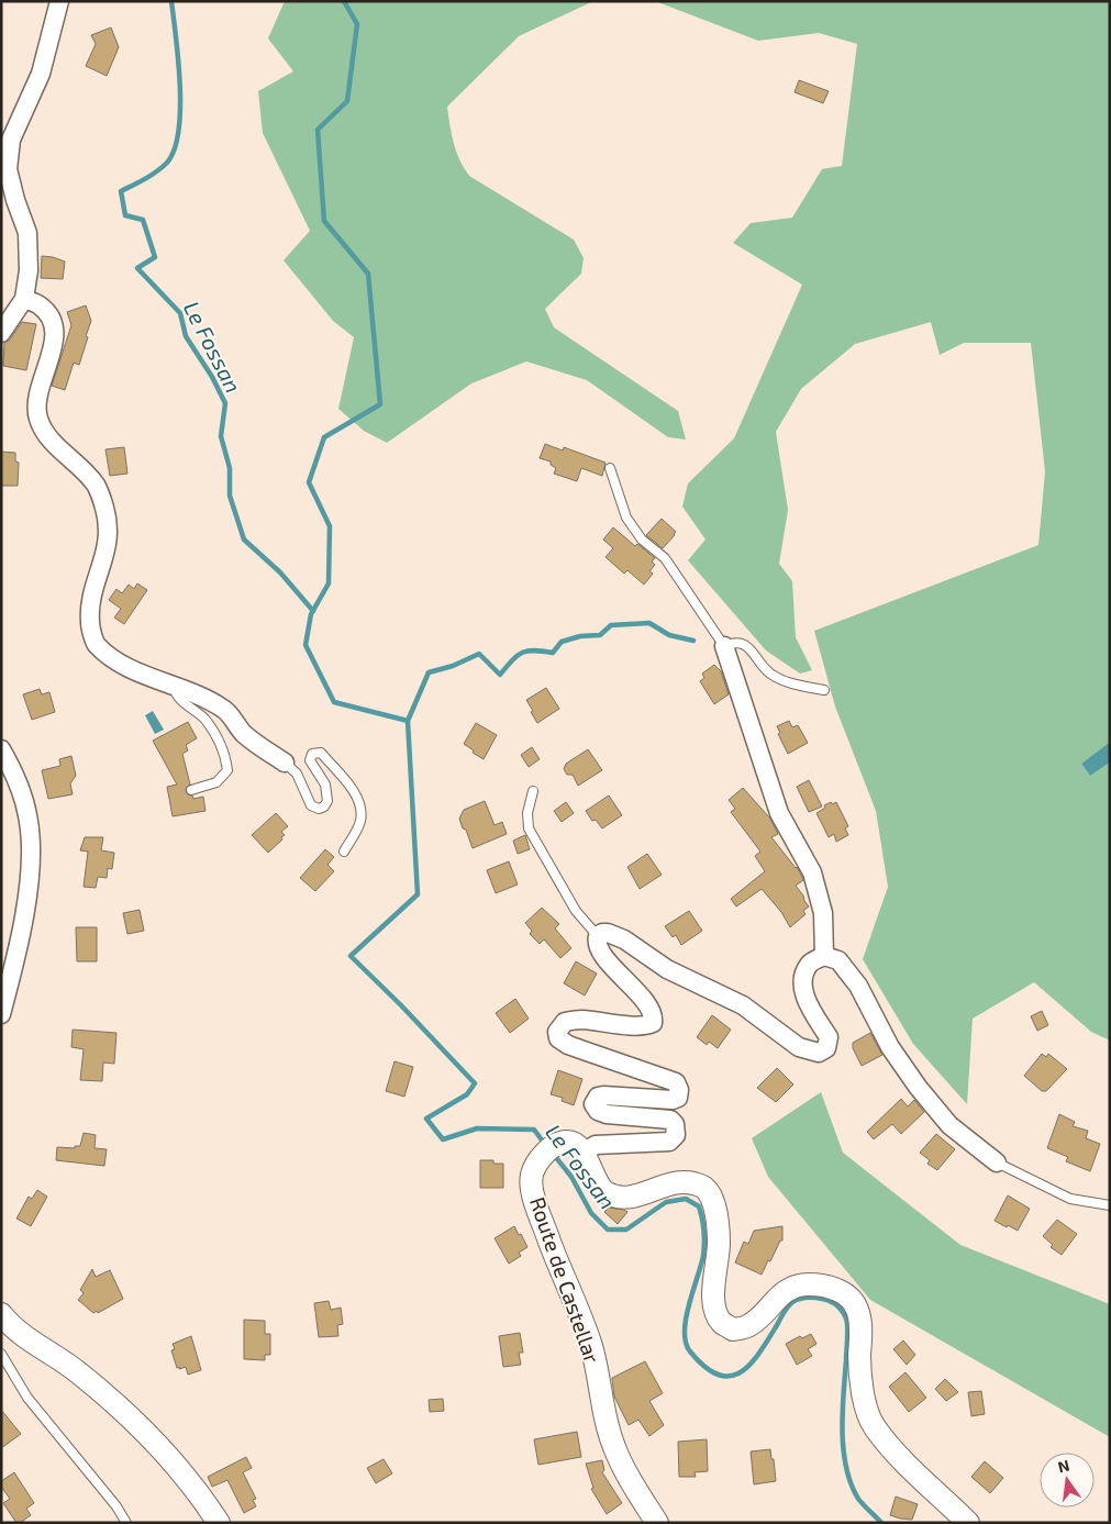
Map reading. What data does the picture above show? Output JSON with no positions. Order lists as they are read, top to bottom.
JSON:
{
  "streets": {
    "street": ["Route de Castellar"]
  },
  "water": ["Le Fossan"],
  "north": "top"
}
